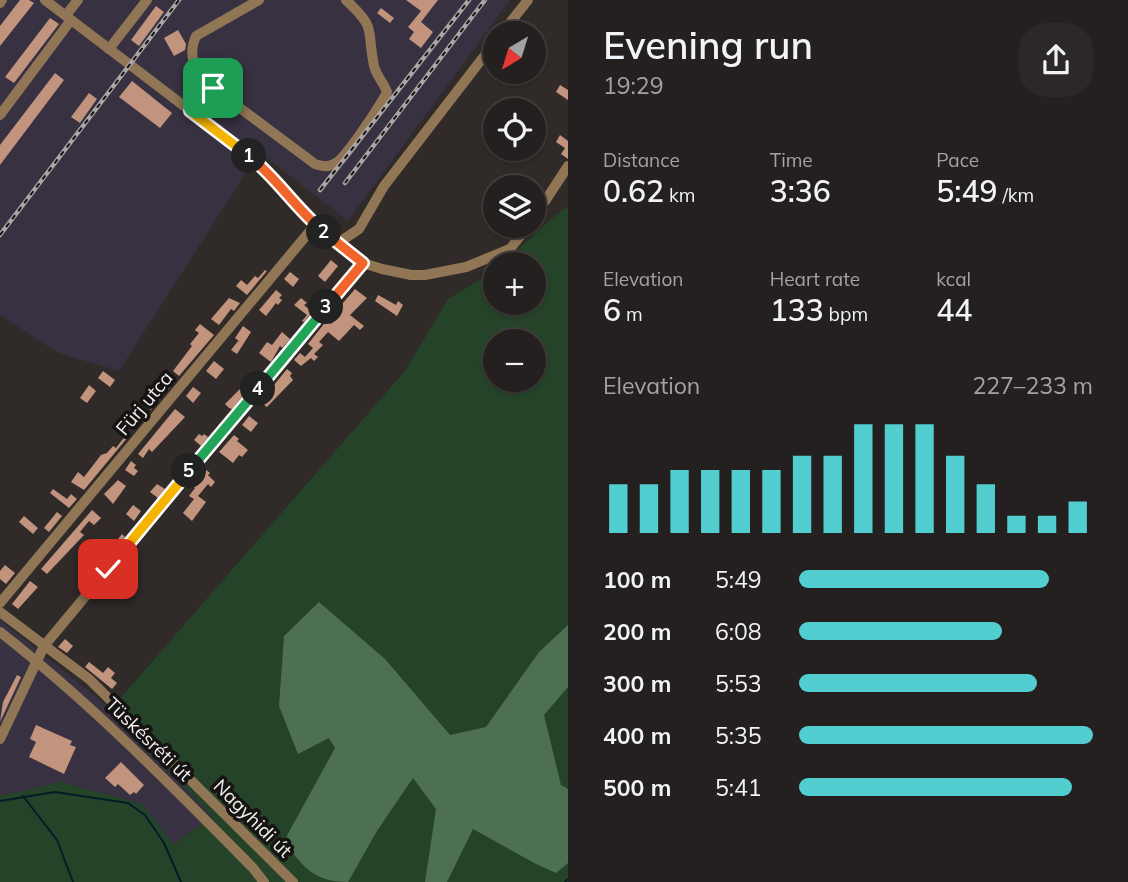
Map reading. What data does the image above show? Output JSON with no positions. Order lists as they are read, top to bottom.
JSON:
{
  "streets": {
    "street": ["Fürj utca", "Tüskésréti út", "Nagyhidi út"]
  },
  "north": "bottom left",
  "page": {
    "heading": ["Evening run", "19:29"],
    "map_buttons": ["+", "−"],
    "stats": [
      ["Distance", "0.62 km"],
      ["Time", "3:36"],
      ["Pace", "5:49 /km"],
      ["Elevation", "6 m"],
      ["Heart rate", "133 bpm"],
      ["kcal", "44"]
    ],
    "pins": [
      "1",
      "2",
      "3",
      "4",
      "5"
    ],
    "chart": ["Elevation", "227–233 m"],
    "list": [
      {
        "name": "100 m",
        "note": "5:49"
      },
      {
        "name": "200 m",
        "note": "6:08"
      },
      {
        "name": "300 m",
        "note": "5:53"
      },
      {
        "name": "400 m",
        "note": "5:35"
      },
      {
        "name": "500 m",
        "note": "5:41"
      }
    ]
  }
}
